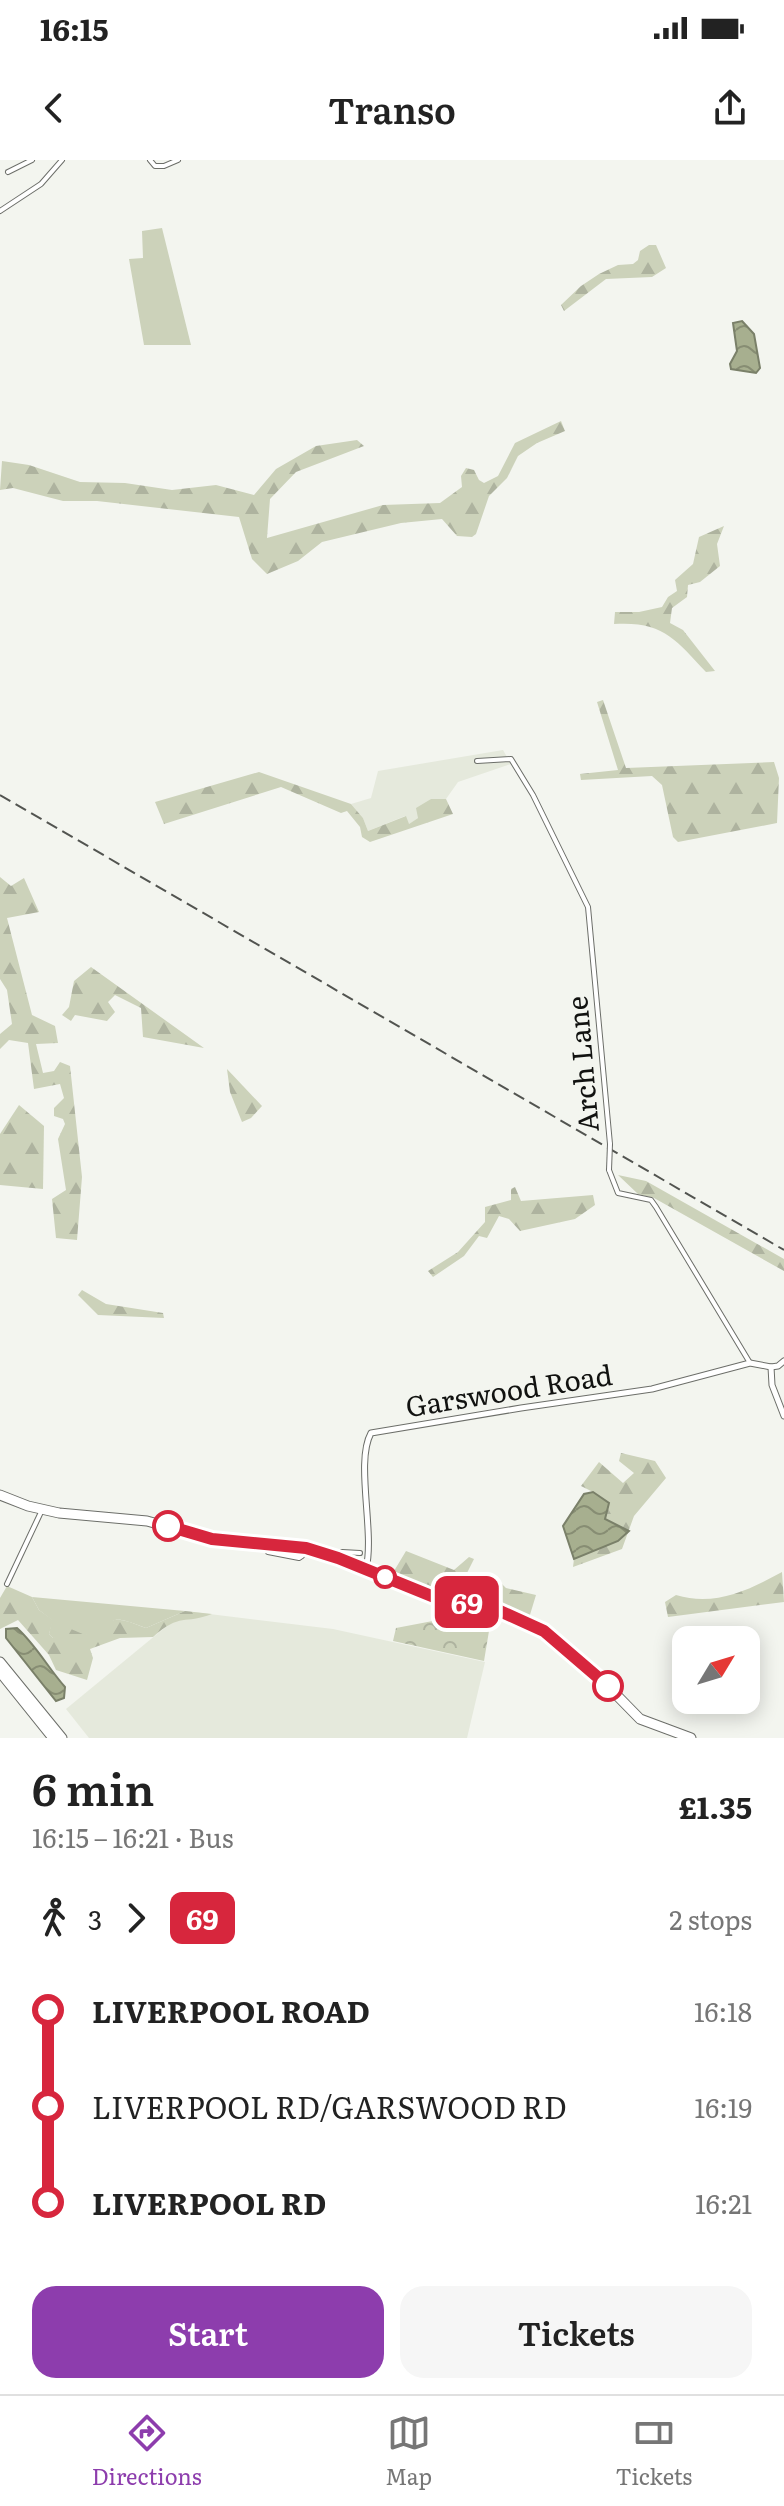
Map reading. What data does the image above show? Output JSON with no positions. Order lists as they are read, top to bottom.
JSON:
{
  "streets": {
    "street": ["Arch Lane", "Garswood Road"]
  },
  "crossings": [
    ["Arch Lane", "Garswood Road"]
  ],
  "lines": ["bus line 69"],
  "north": "top right",
  "page": {
    "status": "16:15",
    "header": "Transo",
    "on_map": "69",
    "heading": ["6 min", "16:15 – 16:21 · Bus", "£1.35"],
    "legs": ["3", "69", "2 stops"],
    "list": [
      {
        "name": "LIVERPOOL ROAD",
        "value": "16:18"
      },
      {
        "name": "LIVERPOOL RD/GARSWOOD RD",
        "value": "16:19"
      },
      {
        "name": "LIVERPOOL RD",
        "value": "16:21"
      }
    ],
    "buttons": ["Start", "Tickets"],
    "tabs": ["Directions", "Map", "Tickets"]
  }
}
